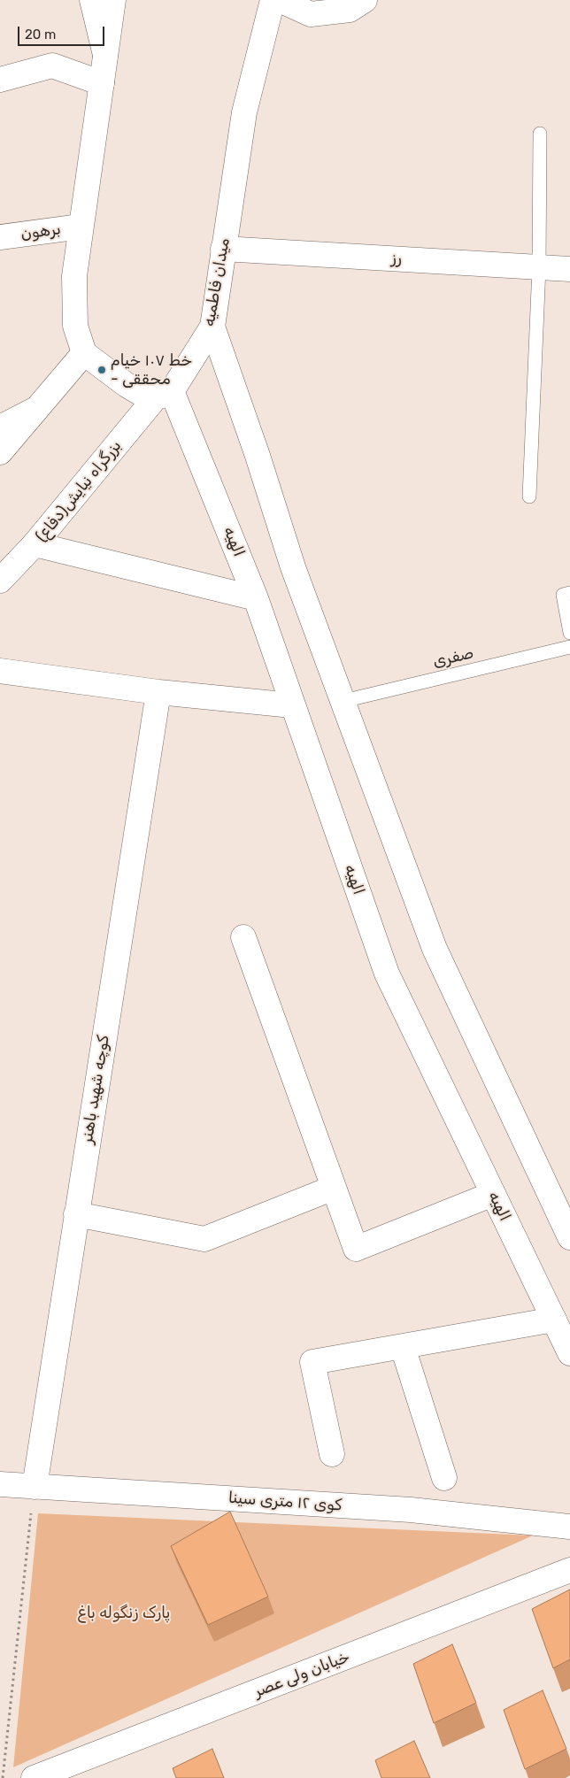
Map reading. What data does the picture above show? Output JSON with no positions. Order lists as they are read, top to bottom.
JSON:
{
  "streets": {
    "main road": [
      "برهون",
      "رز",
      "میدان فاطمیه",
      "بزرگراه نیایش(دفاع)",
      "الهیه",
      "کوچه شهید باهنر",
      "کوی ۱۲ متری سینا",
      "خیابان ولی عصر"
    ],
    "lane": ["صفری"]
  },
  "crossings": [
    ["رز", "میدان فاطمیه"],
    ["میدان فاطمیه", "بزرگراه نیایش(دفاع)"],
    ["میدان فاطمیه", "الهیه"],
    ["بزرگراه نیایش(دفاع)", "الهیه"],
    ["کوچه شهید باهنر", "کوی ۱۲ متری سینا"]
  ],
  "parks": ["پارک زنگوله باغ"],
  "places": ["خط ۱۰۷ خیام - محققی"],
  "scale_bar": "20 m"
}
